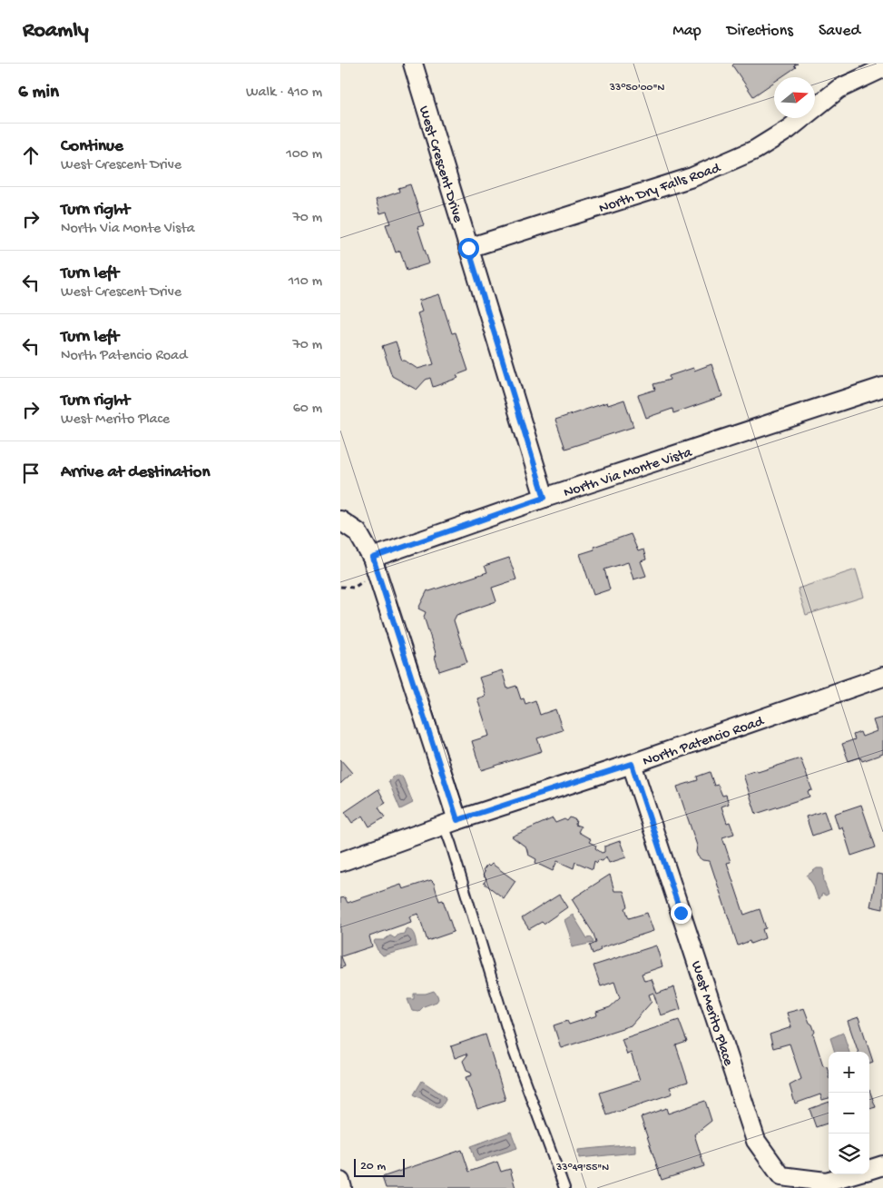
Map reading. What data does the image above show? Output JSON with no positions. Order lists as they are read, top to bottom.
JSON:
{
  "streets": {
    "street": [
      "West Crescent Drive",
      "North Dry Falls Road",
      "North Via Monte Vista",
      "North Patencio Road",
      "West Merito Place"
    ]
  },
  "crossings": [
    ["West Crescent Drive", "North Dry Falls Road"],
    ["West Crescent Drive", "North Via Monte Vista"],
    ["North Patencio Road", "West Merito Place"]
  ],
  "scale_bar": "20 m",
  "north": "right",
  "page": {
    "header": "Roamly",
    "nav": ["Map", "Directions", "Saved"],
    "heading": ["6 min", "Walk · 410 m"],
    "list": [
      ["Continue", "West Crescent Drive", "100 m"],
      ["Turn right", "North Via Monte Vista", "70 m"],
      ["Turn left", "West Crescent Drive", "110 m"],
      ["Turn left", "North Patencio Road", "70 m"],
      ["Turn right", "West Merito Place", "60 m"],
      "Arrive at destination"
    ],
    "map_buttons": ["+", "−"],
    "scale": "20 m"
  },
  "coordinates": ["33°50'00\"N", "33°49'55\"N"]
}
